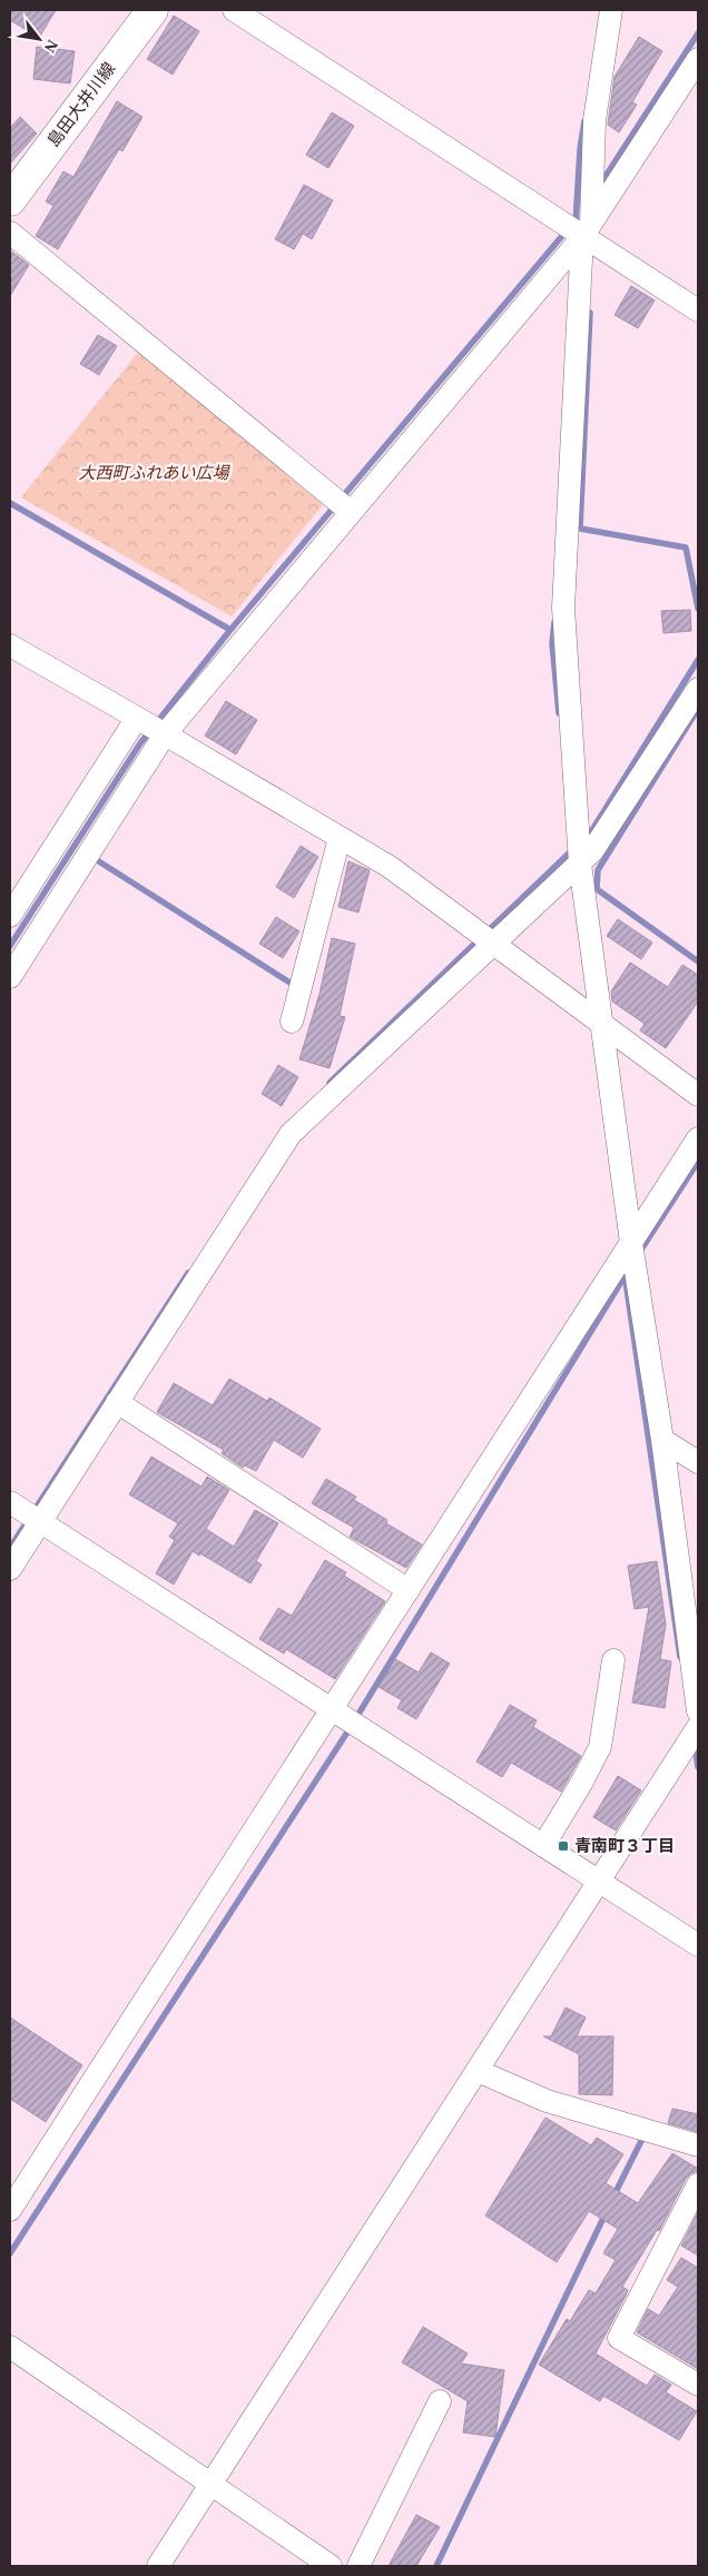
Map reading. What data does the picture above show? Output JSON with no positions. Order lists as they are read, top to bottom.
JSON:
{
  "streets": {
    "main road": ["島田大井川線"]
  },
  "parks": ["大西町ふれあい広場"],
  "places": {
    "transit": ["青南町３丁目"]
  },
  "north": "bottom right"
}
